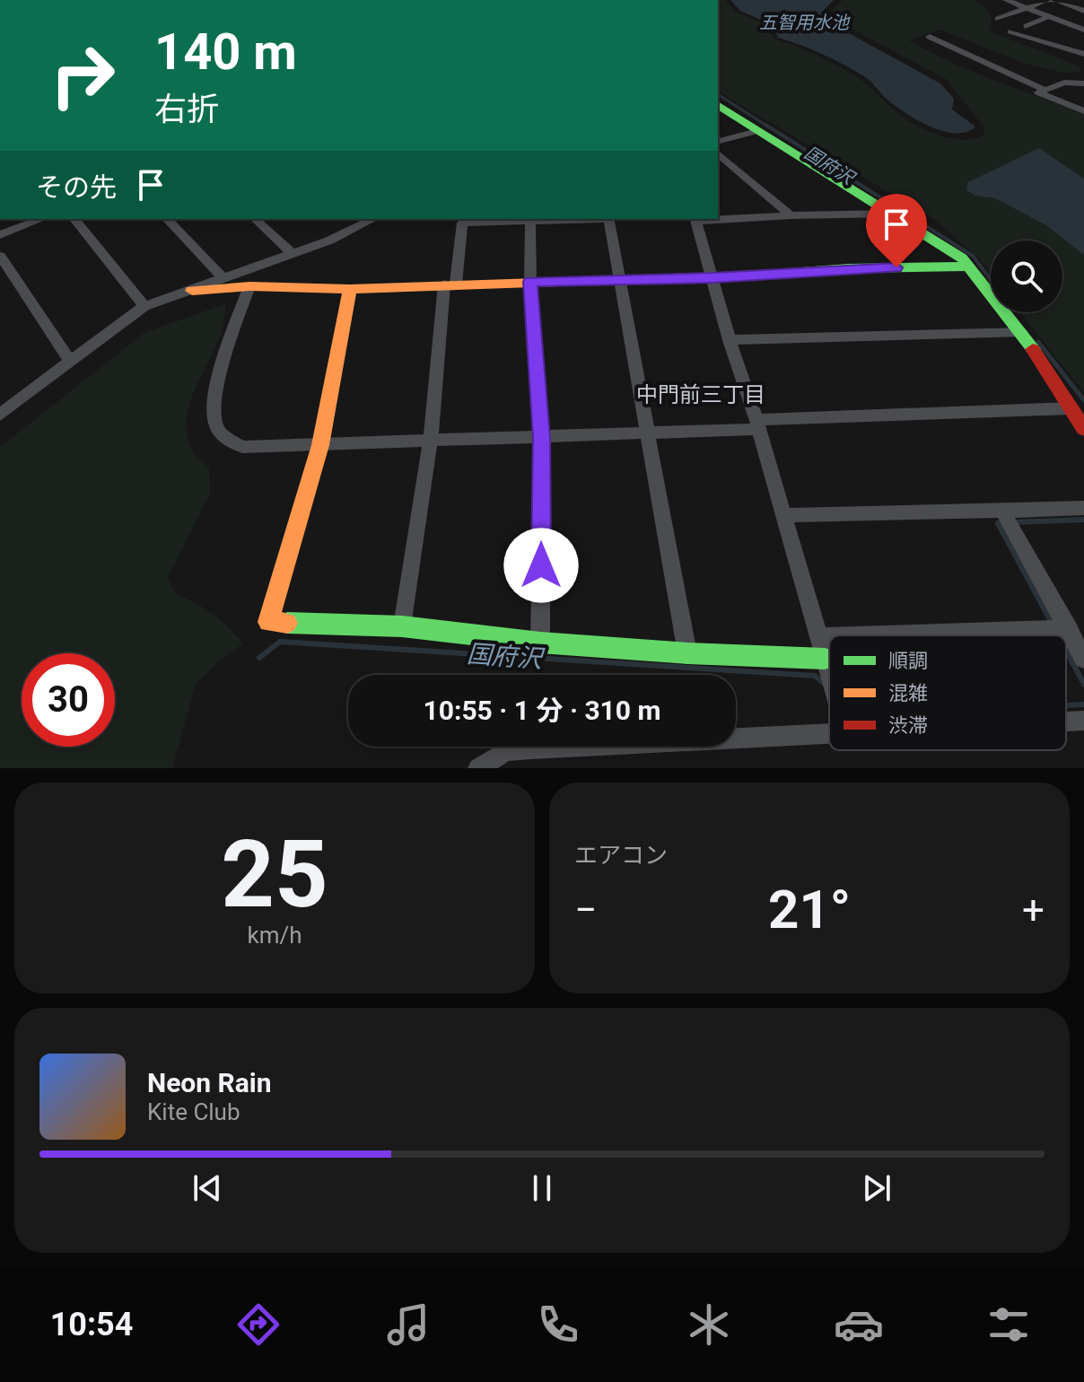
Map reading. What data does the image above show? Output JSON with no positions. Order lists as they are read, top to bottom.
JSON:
{
  "districts": ["中門前三丁目"],
  "water": ["五智用水池", "国府沢"],
  "legend": ["順調", "混雑", "渋滞"],
  "page": {
    "turn": ["140 m", "右折"],
    "then": "その先",
    "limit": "30",
    "trip": "10:55 · 1 分 · 310 m",
    "tile": [
      ["25", "km/h"],
      "エアコン"
    ],
    "heat": ["−", "21°", "+"],
    "song": ["Neon Rain", "Kite Club"],
    "tabs": "10:54"
  }
}
